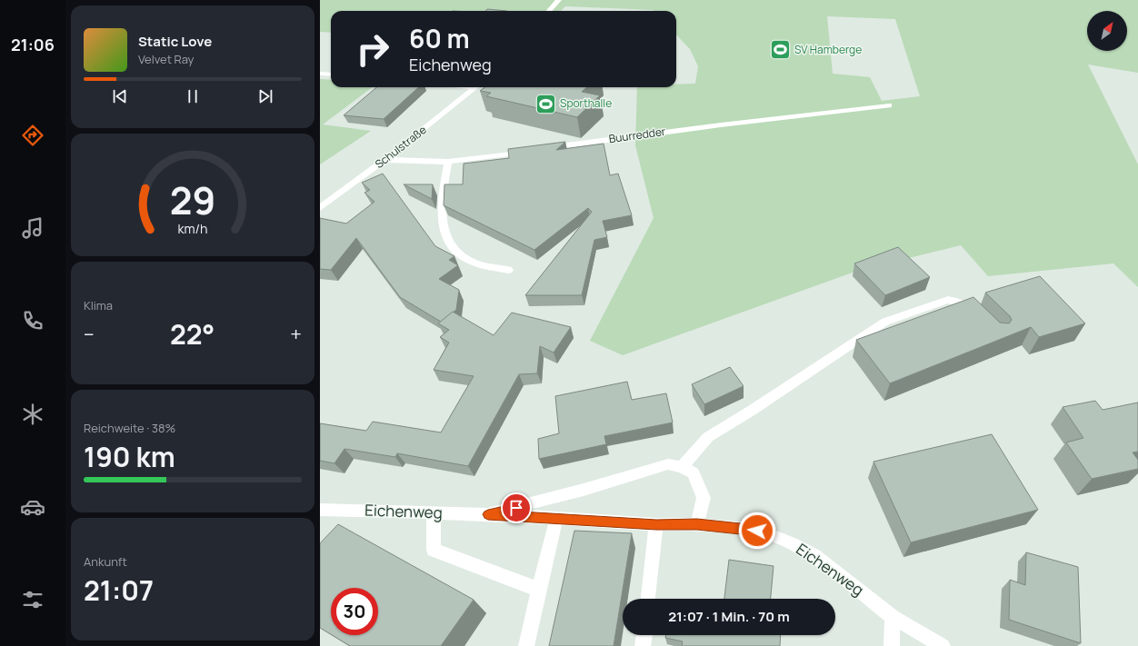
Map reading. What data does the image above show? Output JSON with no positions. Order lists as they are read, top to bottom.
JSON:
{
  "streets": {
    "street": ["Buurredder", "Schulstraße", "Eichenweg"]
  },
  "crossings": [
    ["Buurredder", "Schulstraße"]
  ],
  "places": {
    "sports": ["SV Hamberge", "Sporthalle"]
  },
  "north": "top right",
  "page": {
    "tabs": "21:06",
    "turn": ["60 m", "Eichenweg"],
    "song": ["Static Love", "Velvet Ray"],
    "tile": [
      "Klima",
      ["Reichweite · 38%", "190 km"],
      ["Ankunft", "21:07"]
    ],
    "heat": ["−", "22°", "+"],
    "limit": "30",
    "trip": "21:07 · 1 Min. · 70 m",
    "gauge": ["29", "km/h"]
  }
}
